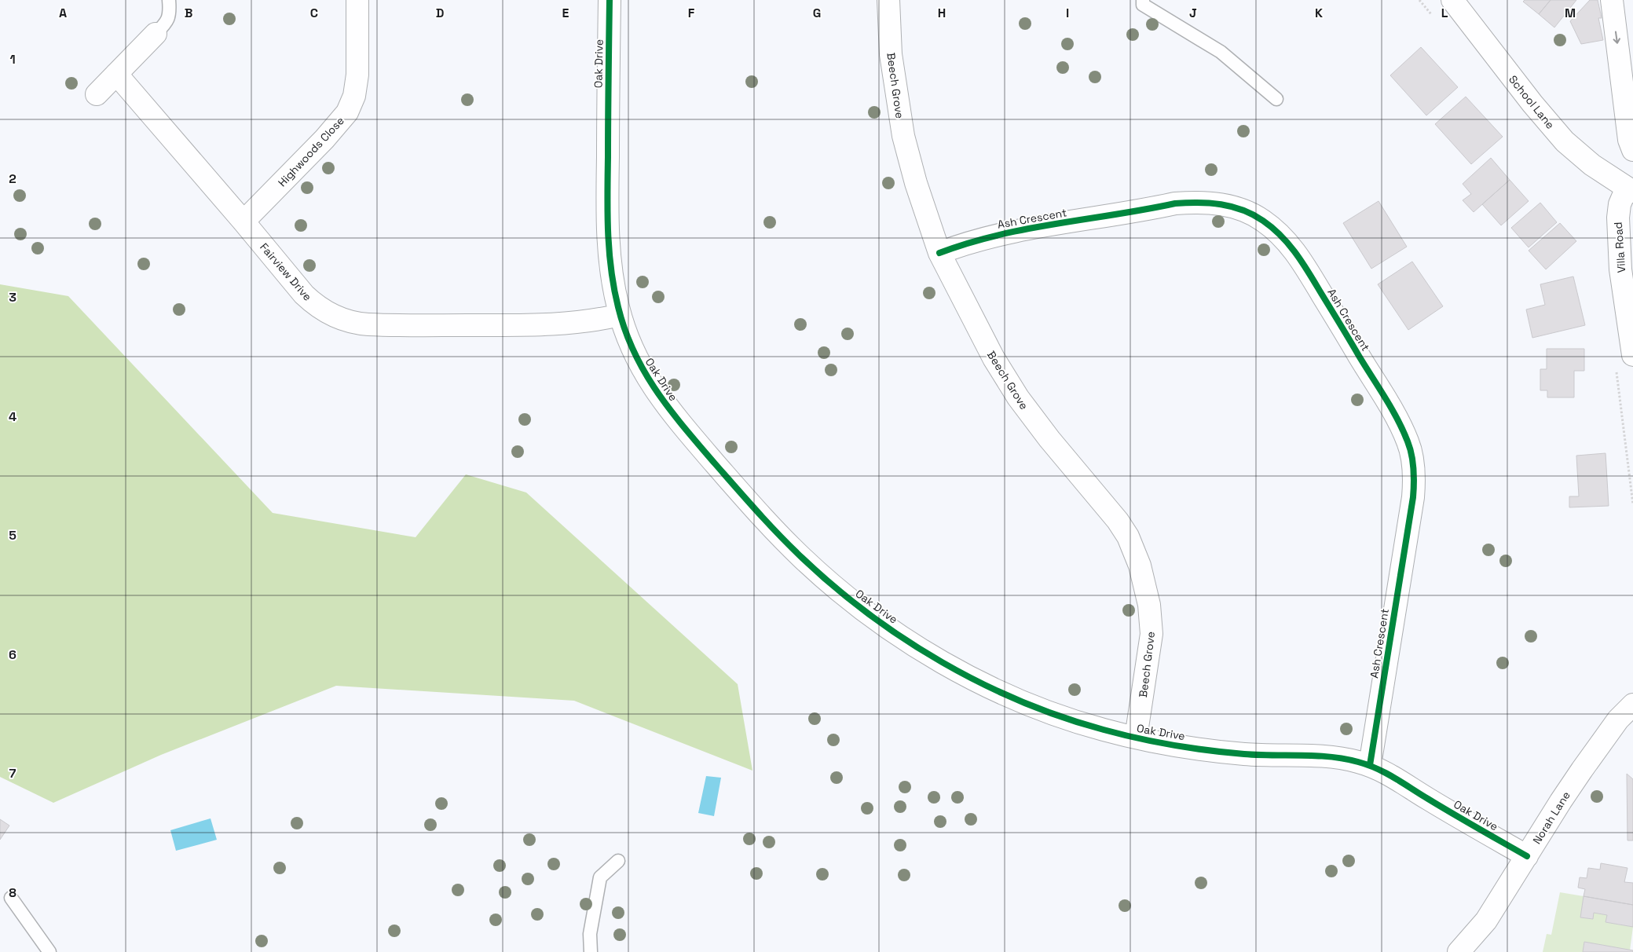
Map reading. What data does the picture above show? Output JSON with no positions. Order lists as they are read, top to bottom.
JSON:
{
  "streets": {
    "street": [
      "Oak Drive",
      "Beech Grove",
      "School Lane",
      "Highwoods Close",
      "Ash Crescent",
      "Villa Road",
      "Fairview Drive",
      "Norah Lane"
    ]
  },
  "crossings": [
    ["Oak Drive", "Beech Grove"],
    ["Oak Drive", "Ash Crescent"],
    ["Oak Drive", "Fairview Drive"],
    ["Oak Drive", "Norah Lane"],
    ["Beech Grove", "Ash Crescent"],
    ["School Lane", "Villa Road"],
    ["Highwoods Close", "Fairview Drive"]
  ],
  "grid": {
    "columns": [
      "A",
      "B",
      "C",
      "D",
      "E",
      "F",
      "G",
      "H",
      "I",
      "J",
      "K",
      "L",
      "M"
    ],
    "rows": [
      "1",
      "2",
      "3",
      "4",
      "5",
      "6",
      "7",
      "8"
    ]
  }
}
